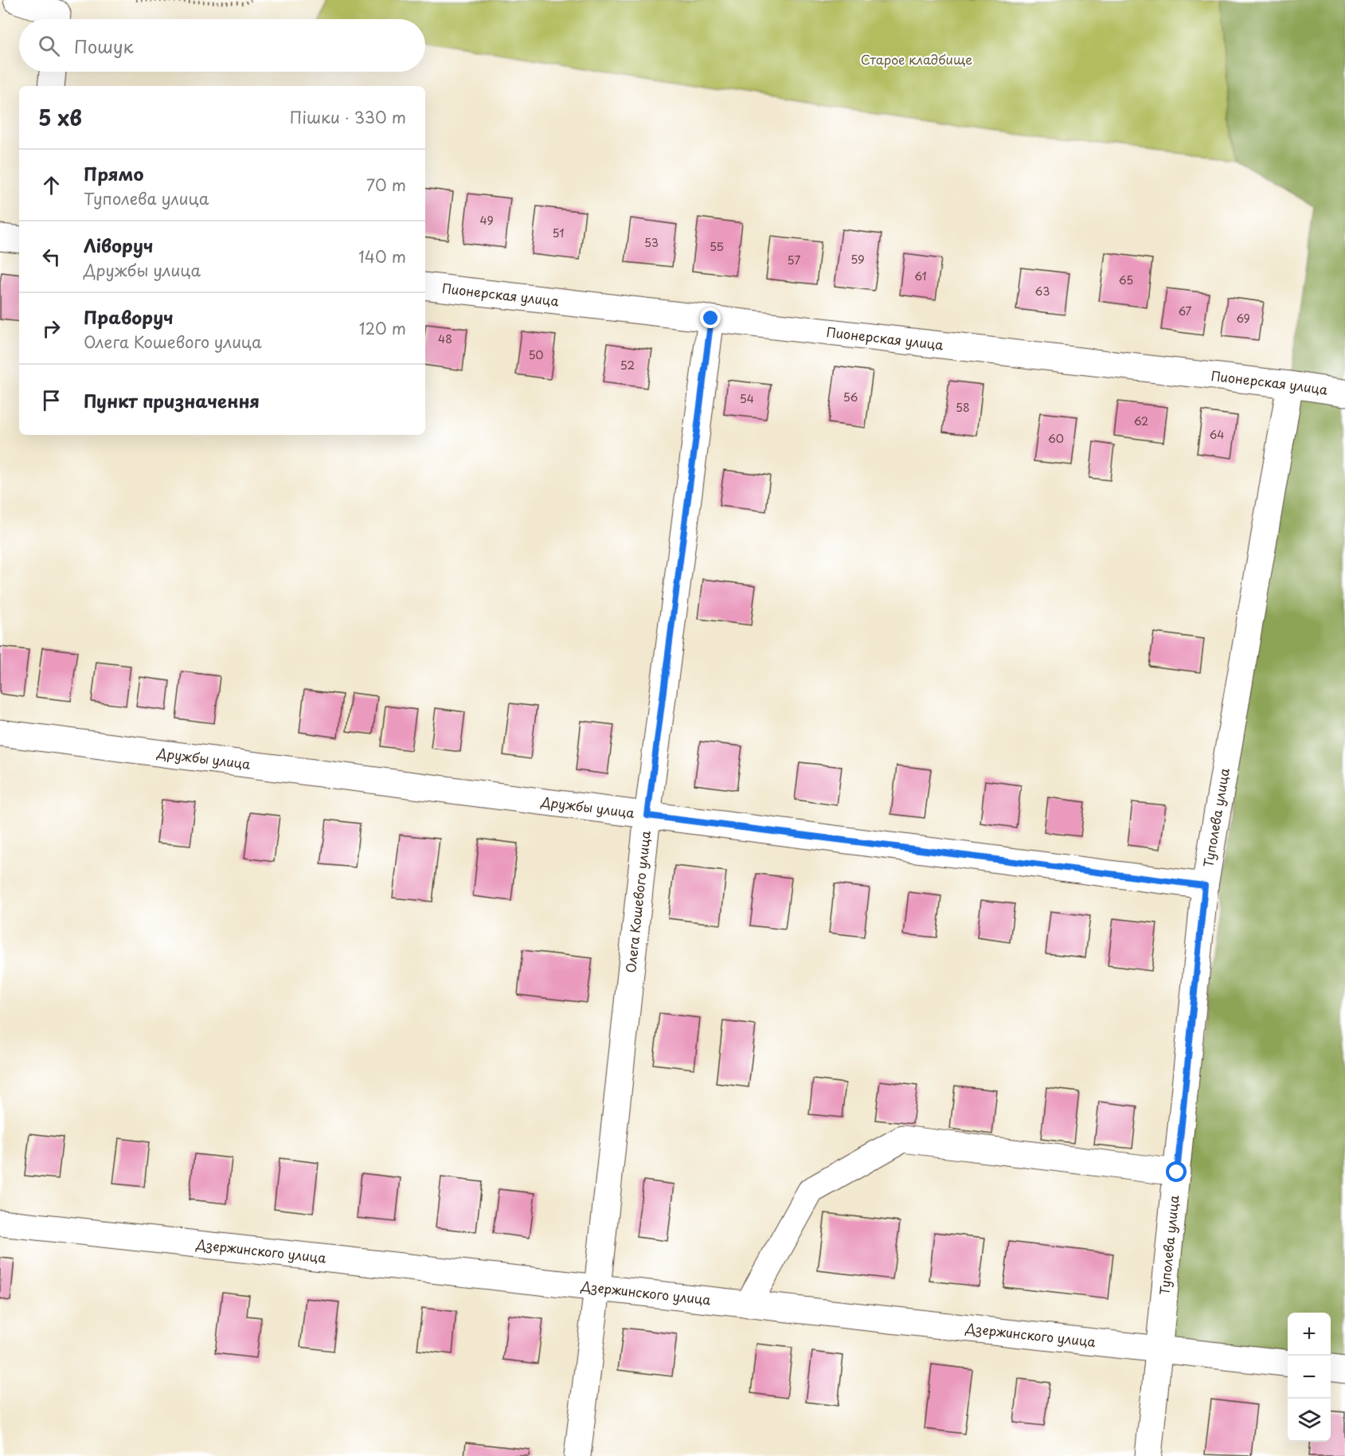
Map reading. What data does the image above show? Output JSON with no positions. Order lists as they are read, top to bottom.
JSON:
{
  "streets": {
    "street": [
      "Пионерская улица",
      "Дружбы улица",
      "Туполева улица",
      "Олега Кошевого улица",
      "Дзержинского улица"
    ]
  },
  "crossings": [
    ["Пионерская улица", "Туполева улица"],
    ["Пионерская улица", "Олега Кошевого улица"],
    ["Дружбы улица", "Туполева улица"],
    ["Дружбы улица", "Олега Кошевого улица"],
    ["Туполева улица", "Дзержинского улица"],
    ["Олега Кошевого улица", "Дзержинского улица"]
  ],
  "parks": ["Старое кладбище"],
  "house_numbers": [
    "49",
    "51",
    "53",
    "55",
    "59",
    "57",
    "61",
    "65",
    "63",
    "67",
    "69",
    "48",
    "50",
    "52",
    "56",
    "54",
    "58",
    "62",
    "64",
    "60"
  ],
  "page": {
    "search": "Пошук",
    "heading": ["5 хв", "Пішки · 330 m"],
    "list": [
      ["Прямо", "Туполева улица", "70 m"],
      ["Ліворуч", "Дружбы улица", "140 m"],
      ["Праворуч", "Олега Кошевого улица", "120 m"],
      "Пункт призначення"
    ],
    "map_buttons": ["+", "−"]
  }
}
